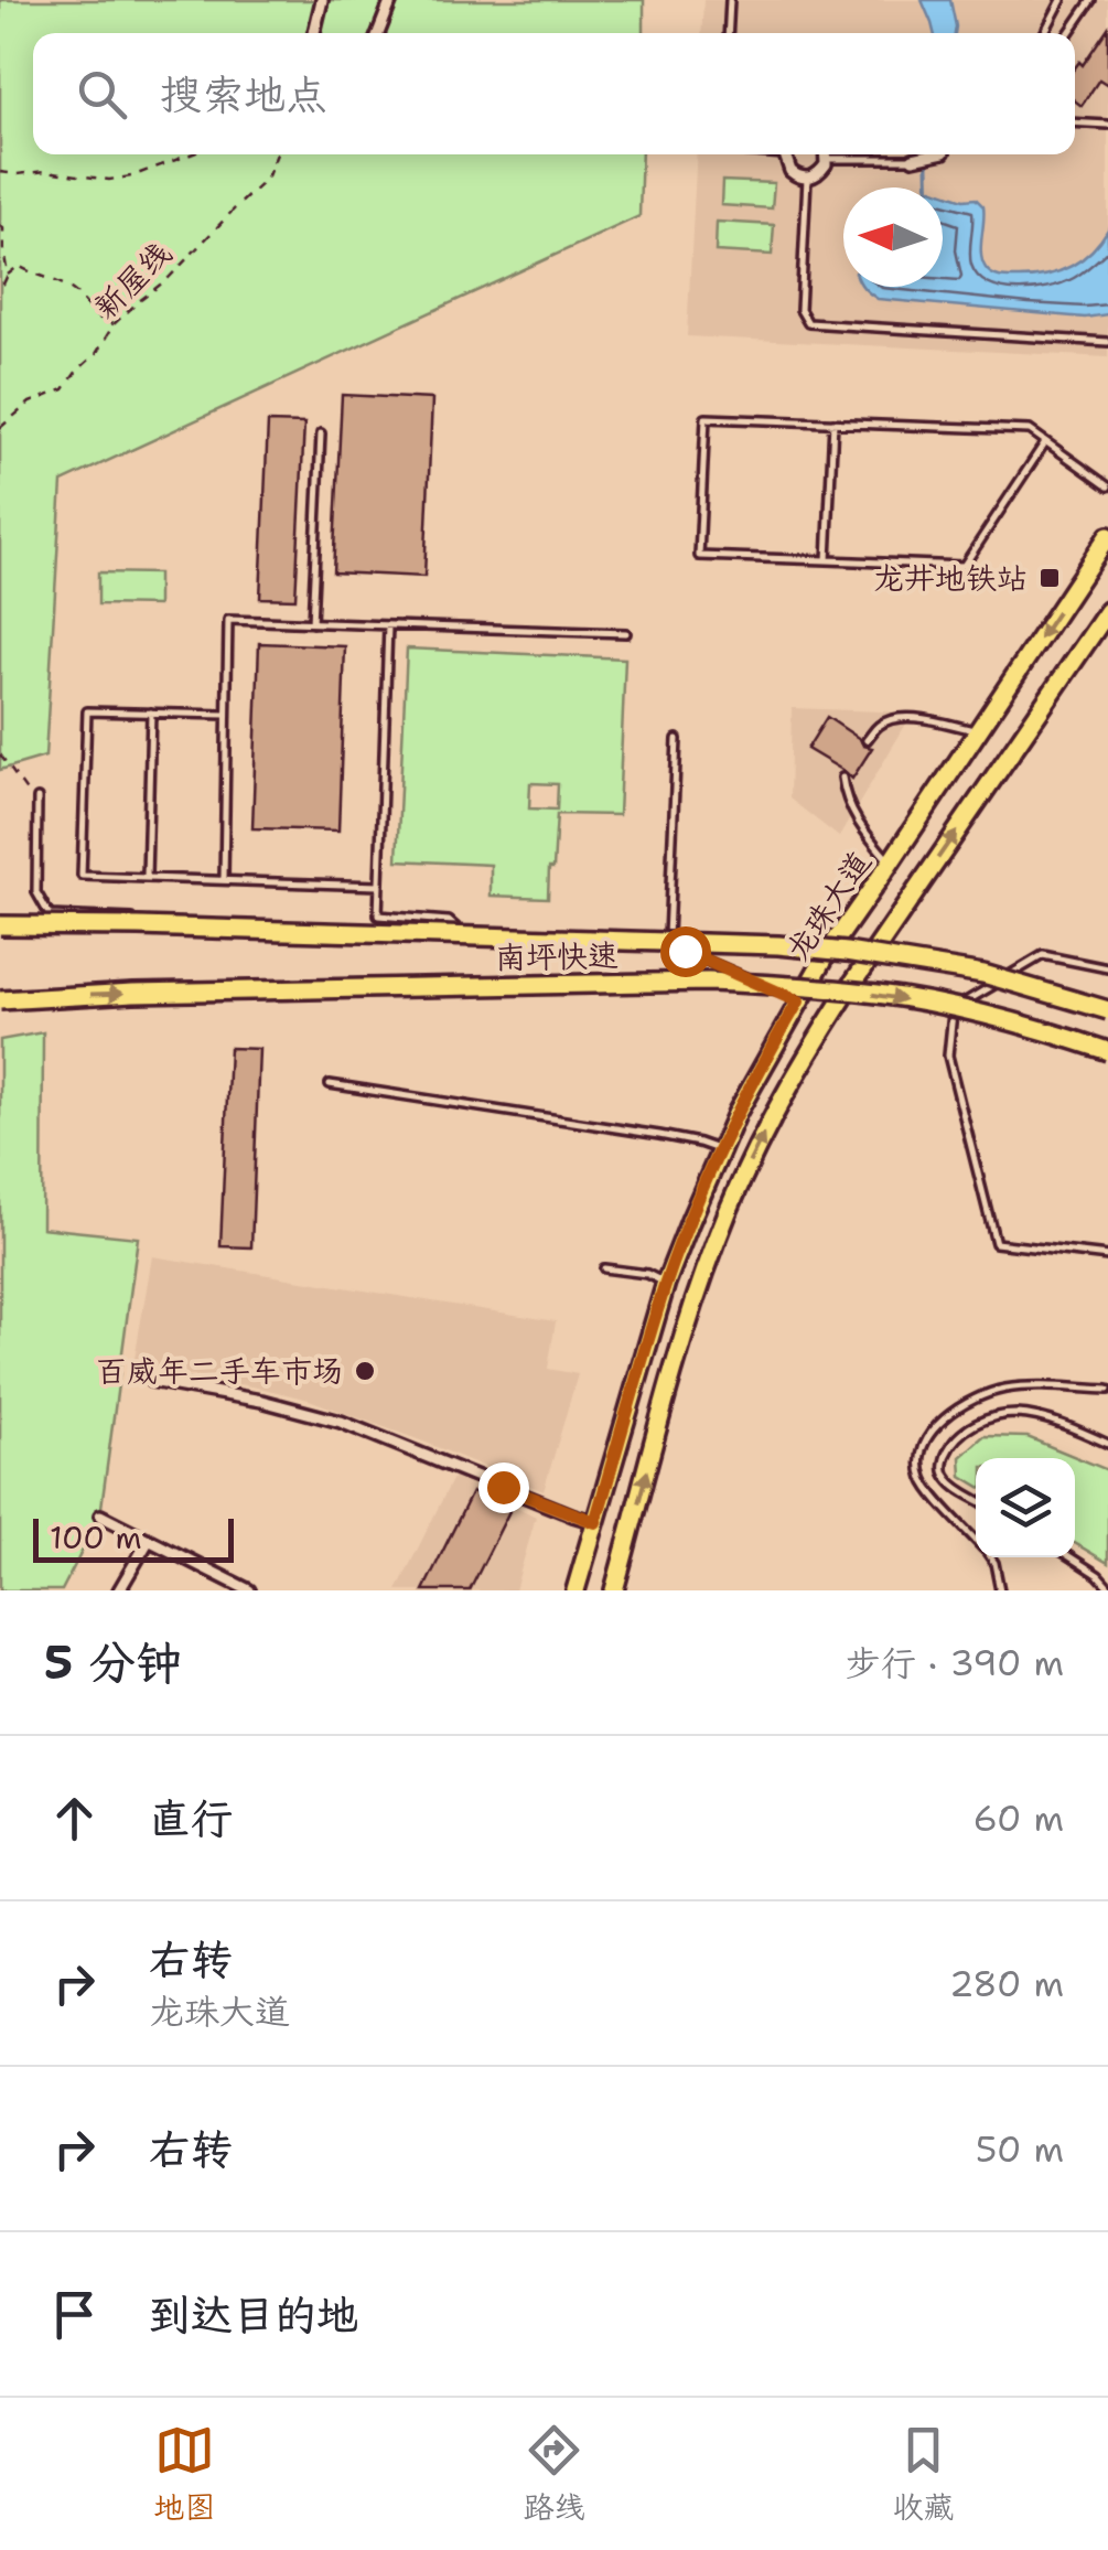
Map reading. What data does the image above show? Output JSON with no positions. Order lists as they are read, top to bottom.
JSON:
{
  "streets": {
    "main road": ["龙珠大道", "南坪快速"],
    "path": ["新屋线"]
  },
  "places": {
    "transit": ["龙井地铁站"],
    "other": ["百威年二手车市场"]
  },
  "scale_bar": "100 m",
  "north": "left",
  "page": {
    "search": "搜索地点",
    "scale": "100 m",
    "heading": ["5 分钟", "步行 · 390 m"],
    "list": [
      ["直行", "60 m"],
      ["右转", "龙珠大道", "280 m"],
      ["右转", "50 m"],
      "到达目的地"
    ],
    "nav": ["地图", "路线", "收藏"]
  }
}
